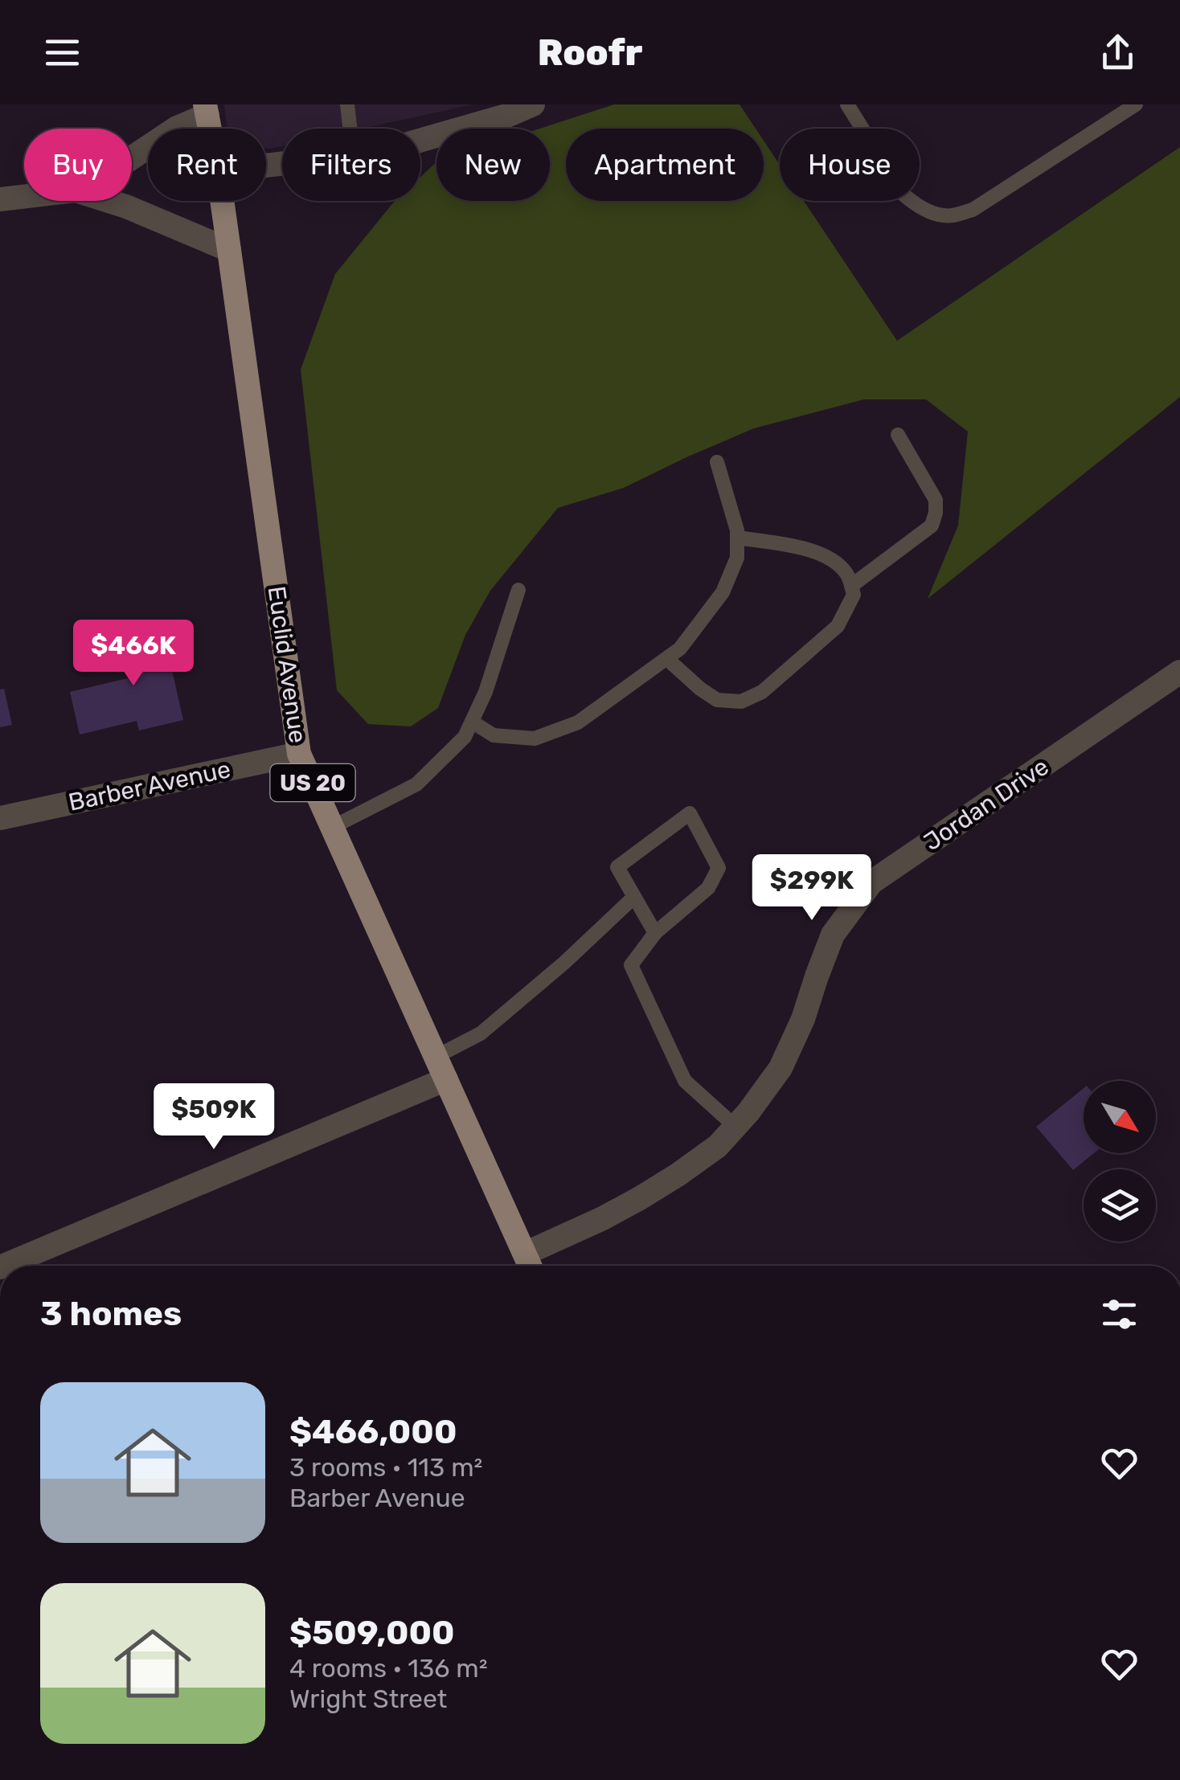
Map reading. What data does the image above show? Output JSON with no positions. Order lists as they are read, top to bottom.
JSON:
{
  "streets": {
    "main road": ["Euclid Avenue", "US 20"],
    "street": ["Barber Avenue", "Jordan Drive"]
  },
  "crossings": [
    ["Euclid Avenue", "Barber Avenue"],
    ["Euclid Avenue", "Jordan Drive"]
  ],
  "north": "bottom right",
  "page": {
    "header": "Roofr",
    "chip": [
      "Buy",
      "Rent",
      "Filters",
      "New",
      "Apartment",
      "House"
    ],
    "price": ["$466K", "$299K", "$509K"],
    "heading": "3 homes",
    "list": [
      {
        "name": "$466,000",
        "note": "3 rooms · 113 m² · Barber Avenue"
      },
      {
        "name": "$509,000",
        "note": "4 rooms · 136 m² · Wright Street"
      }
    ]
  }
}
